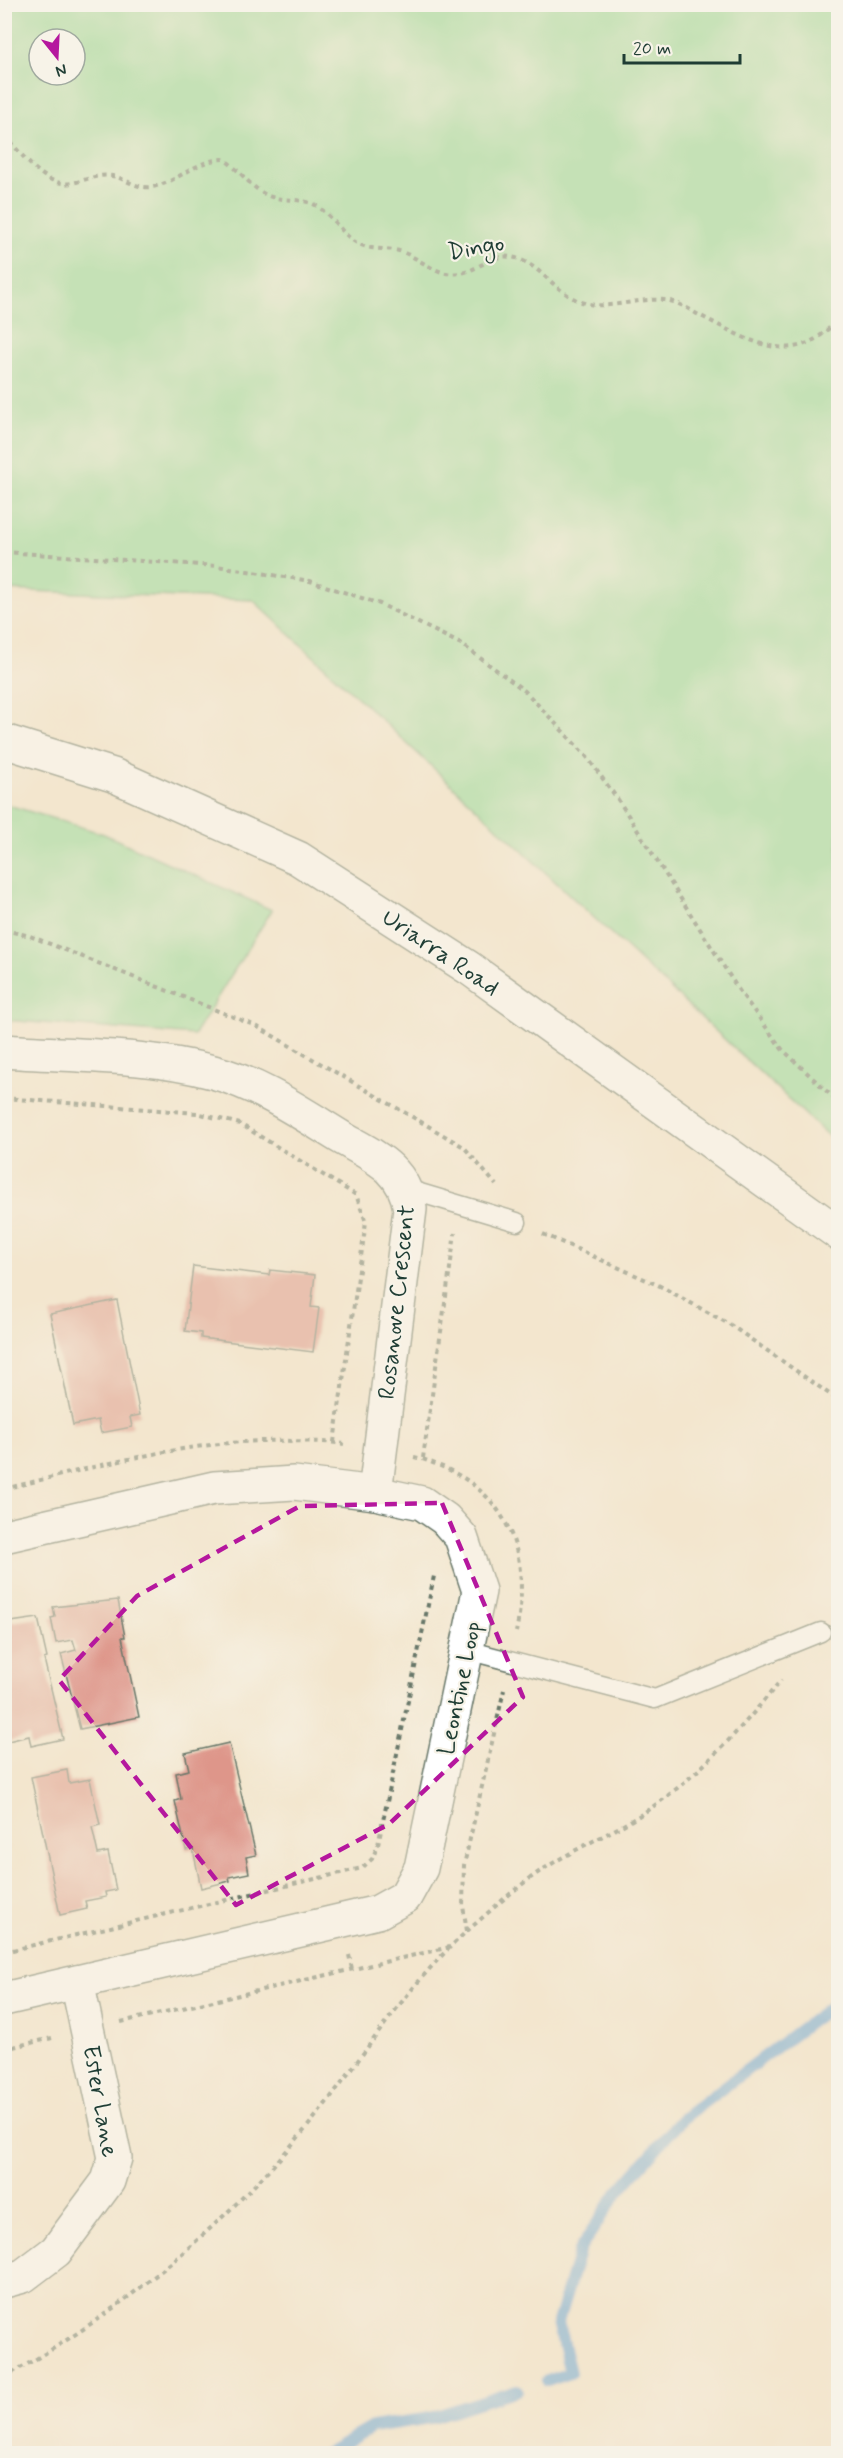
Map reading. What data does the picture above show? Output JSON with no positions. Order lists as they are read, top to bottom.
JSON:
{
  "streets": {
    "street": [
      "Uriarra Road",
      "Rosanove Crescent",
      "Leontine Loop",
      "Ester Lane"
    ],
    "path": ["Dingo"]
  },
  "crossings": [
    ["Rosanove Crescent", "Leontine Loop"],
    ["Leontine Loop", "Ester Lane"]
  ],
  "scale_bar": "20 m",
  "north": "bottom"
}
